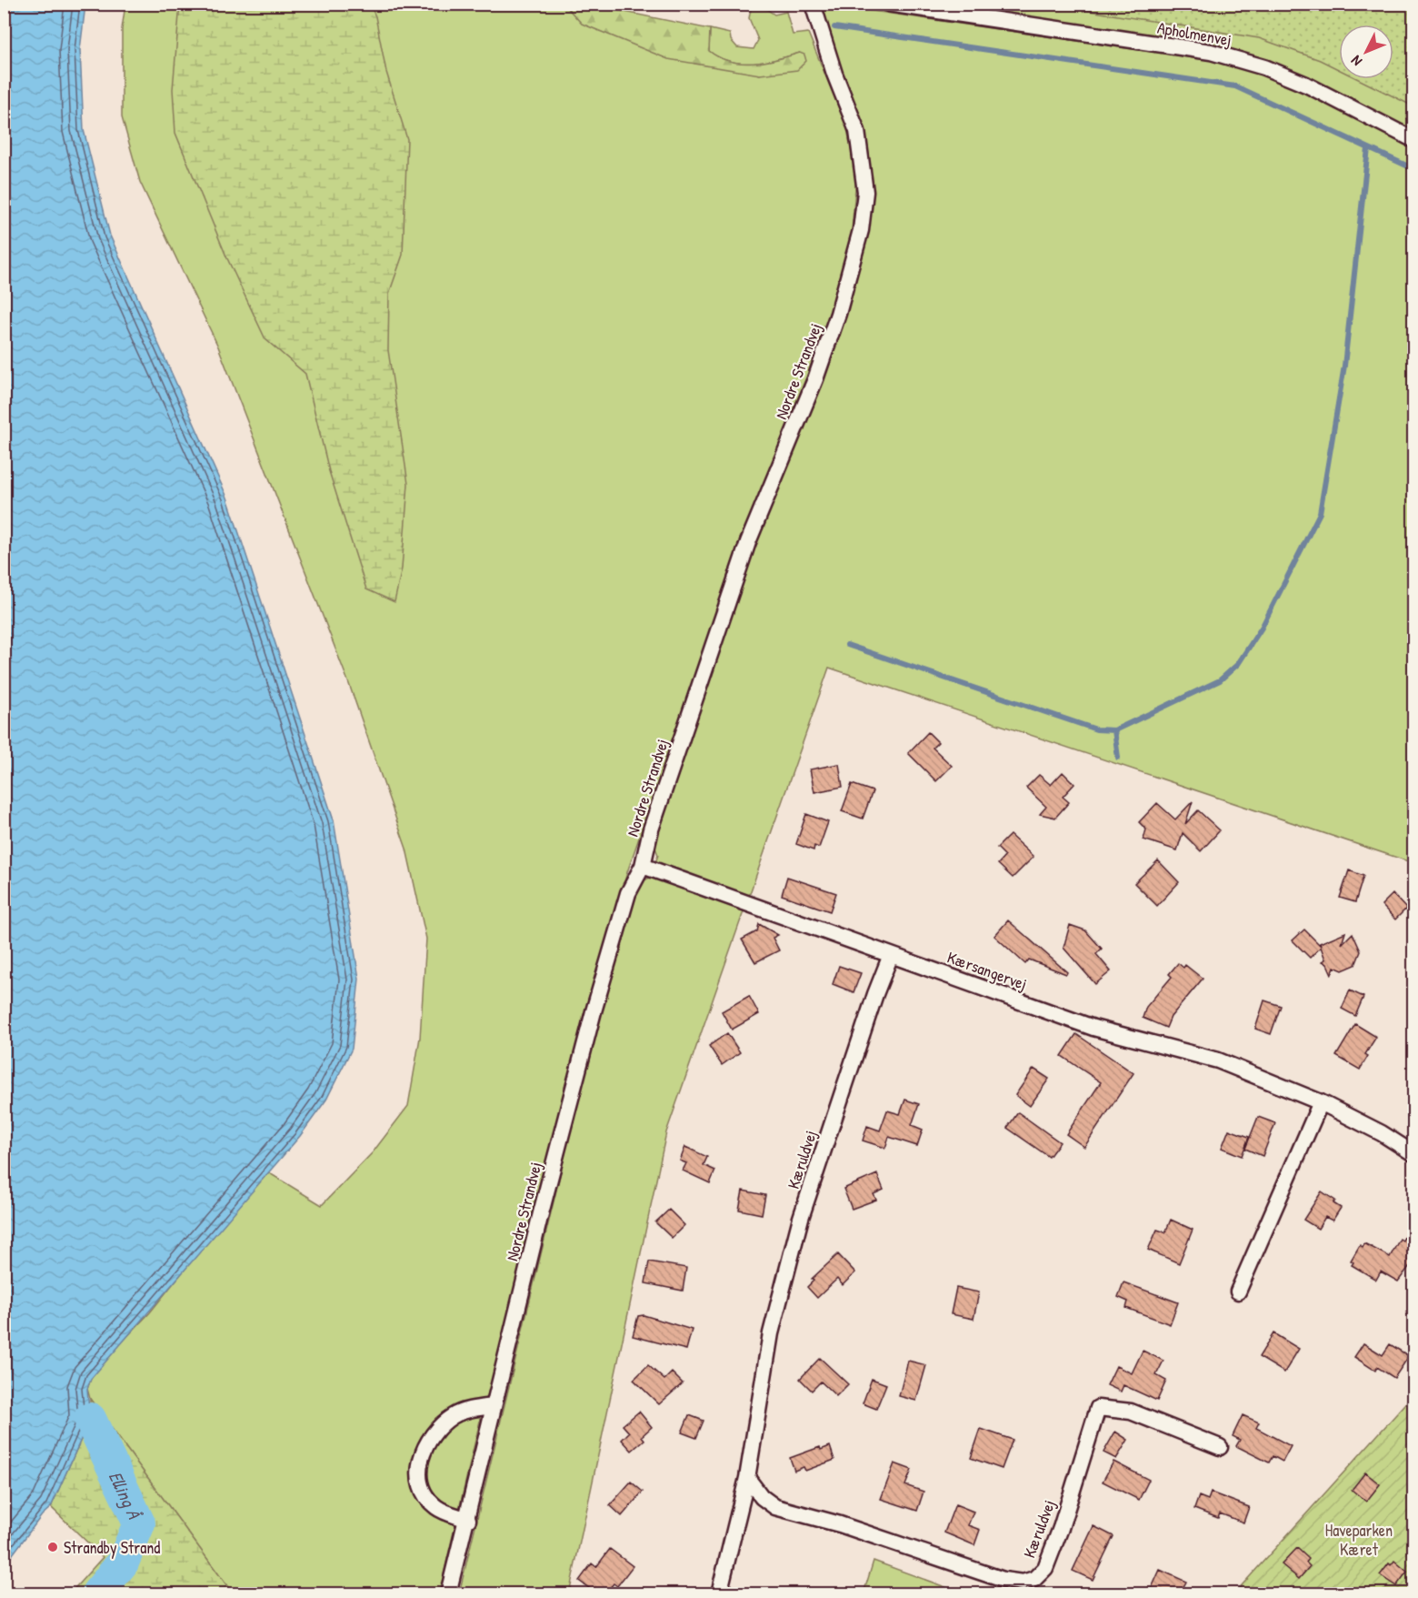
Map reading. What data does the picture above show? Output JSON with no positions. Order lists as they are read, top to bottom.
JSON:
{
  "streets": {
    "street": [
      "Apholmenvej",
      "Nordre Strandvej",
      "Kærsangervej",
      "Kæruldvej"
    ]
  },
  "crossings": [
    ["Nordre Strandvej", "Kærsangervej"],
    ["Kærsangervej", "Kæruldvej"]
  ],
  "water": ["Elling Å"],
  "parks": ["Haveparken Kæret"],
  "places": ["Strandby Strand"],
  "north": "bottom left"
}
